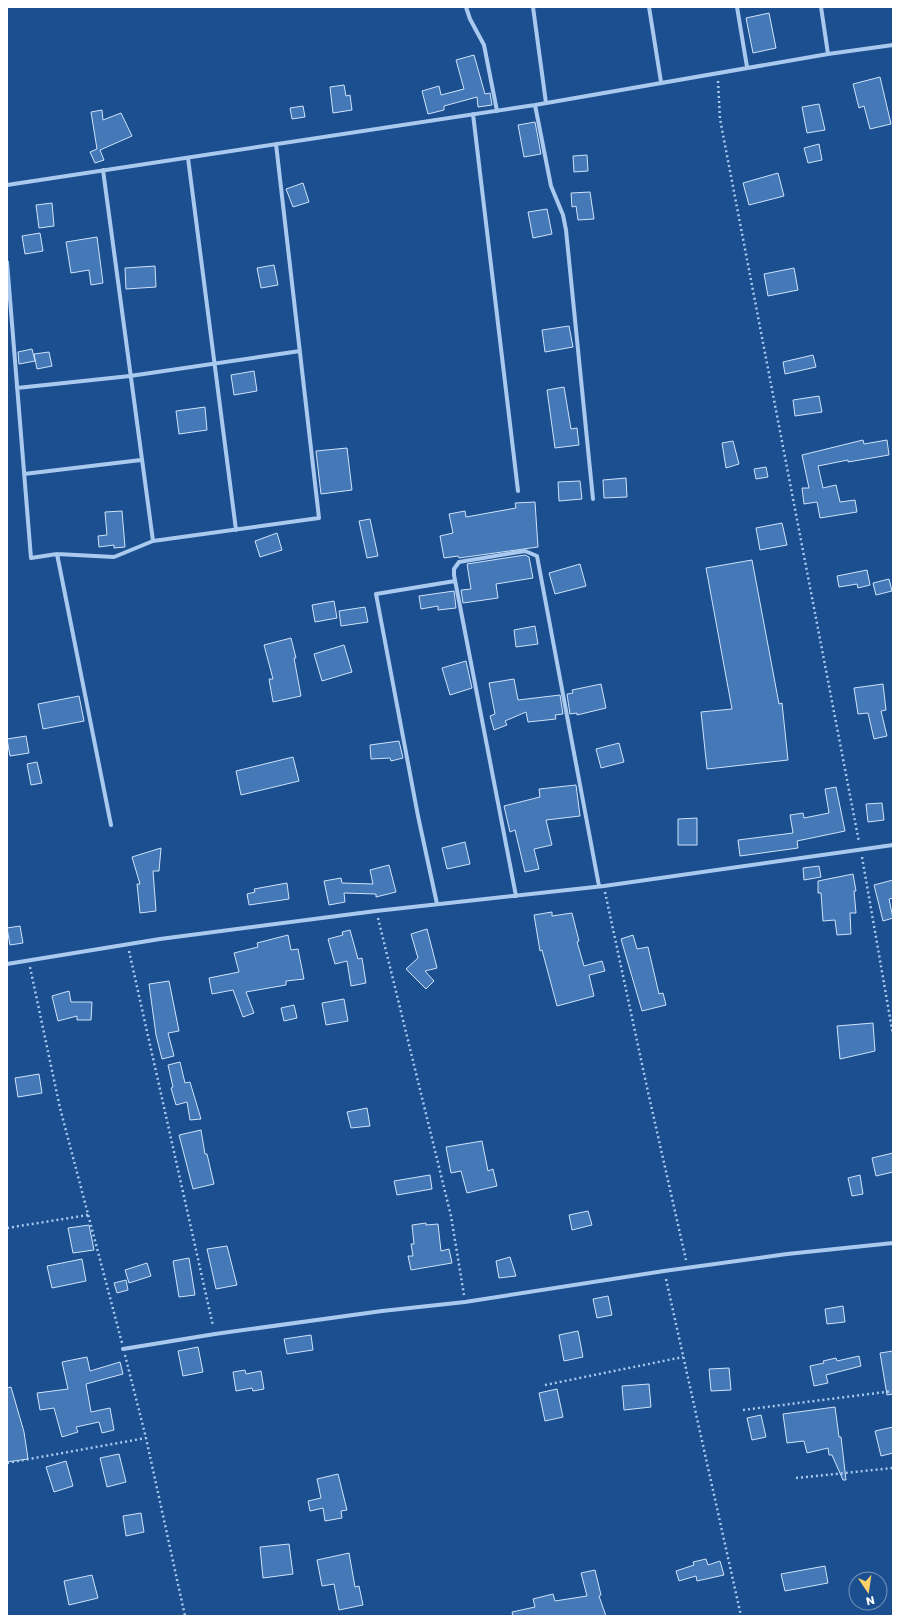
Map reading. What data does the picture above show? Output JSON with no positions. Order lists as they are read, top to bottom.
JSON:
{
  "north": "bottom"
}
